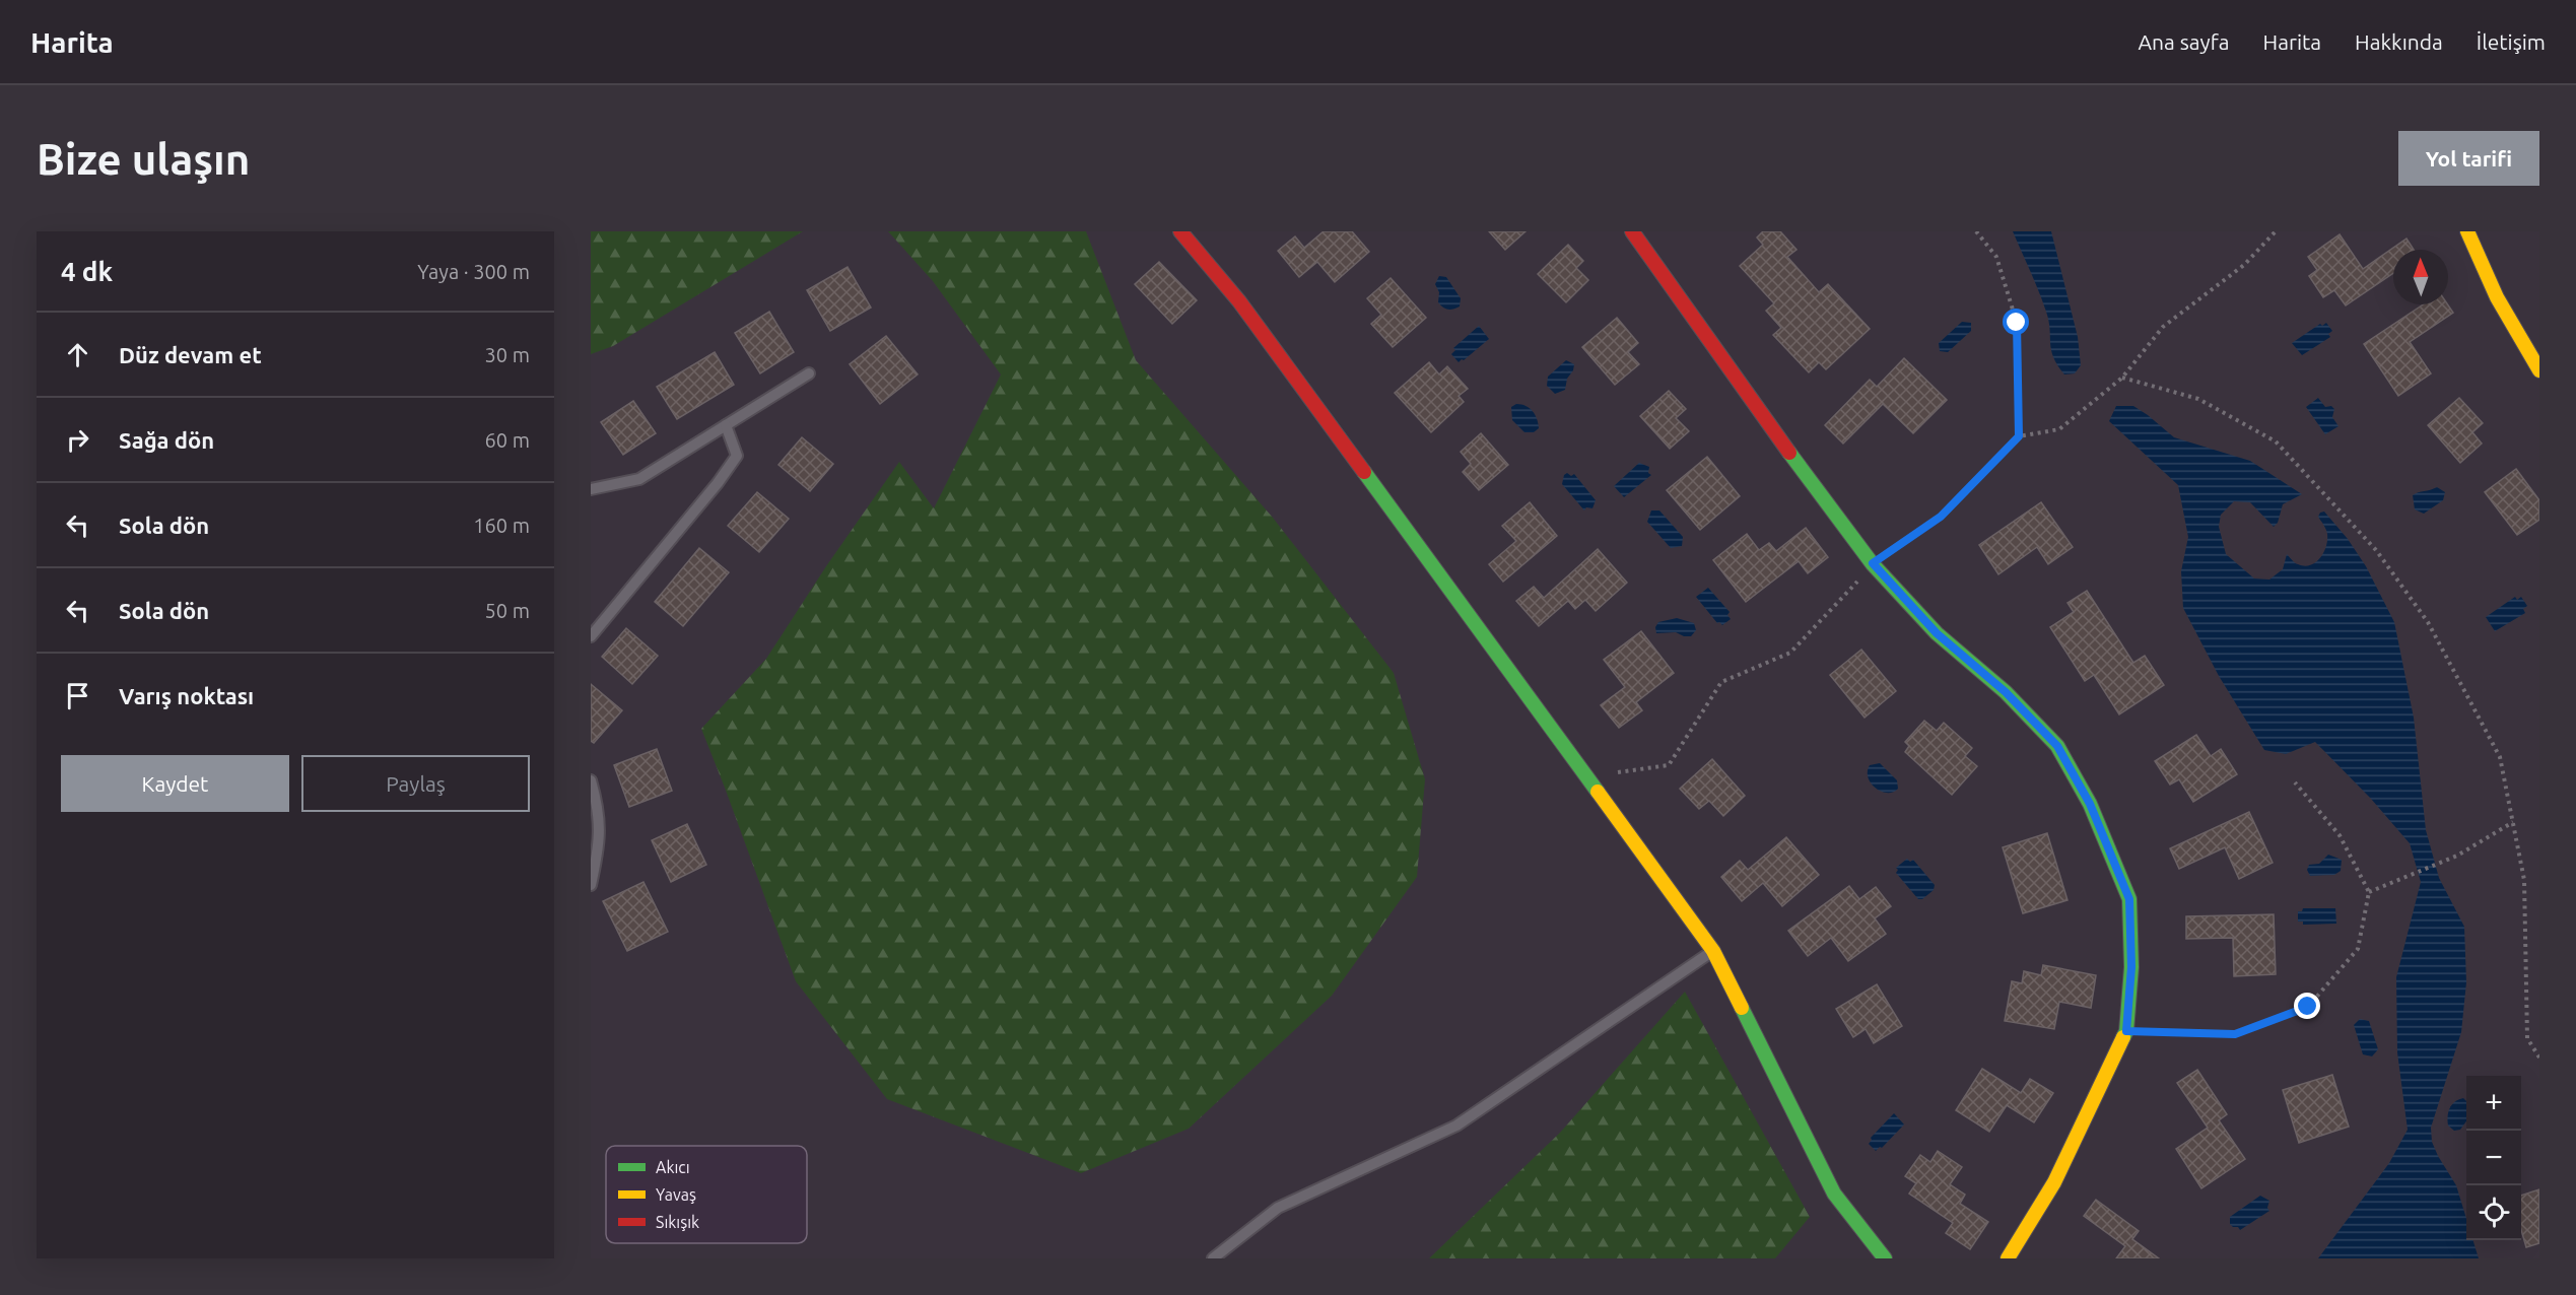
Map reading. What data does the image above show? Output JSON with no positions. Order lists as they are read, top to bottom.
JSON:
{
  "legend": ["Akıcı", "Yavaş", "Sıkışık"],
  "north": "top",
  "page": {
    "header": "Harita",
    "nav": [
      "Ana sayfa",
      "Harita",
      "Hakkında",
      "İletişim"
    ],
    "buttons": [
      "Yol tarifi",
      ["Kaydet", "Paylaş"]
    ],
    "title": "Bize ulaşın",
    "heading": ["4 dk", "Yaya · 300 m"],
    "list": [
      ["Düz devam et", "30 m"],
      ["Sağa dön", "60 m"],
      ["Sola dön", "160 m"],
      ["Sola dön", "50 m"],
      "Varış noktası"
    ],
    "map_buttons": ["+", "−"]
  }
}
